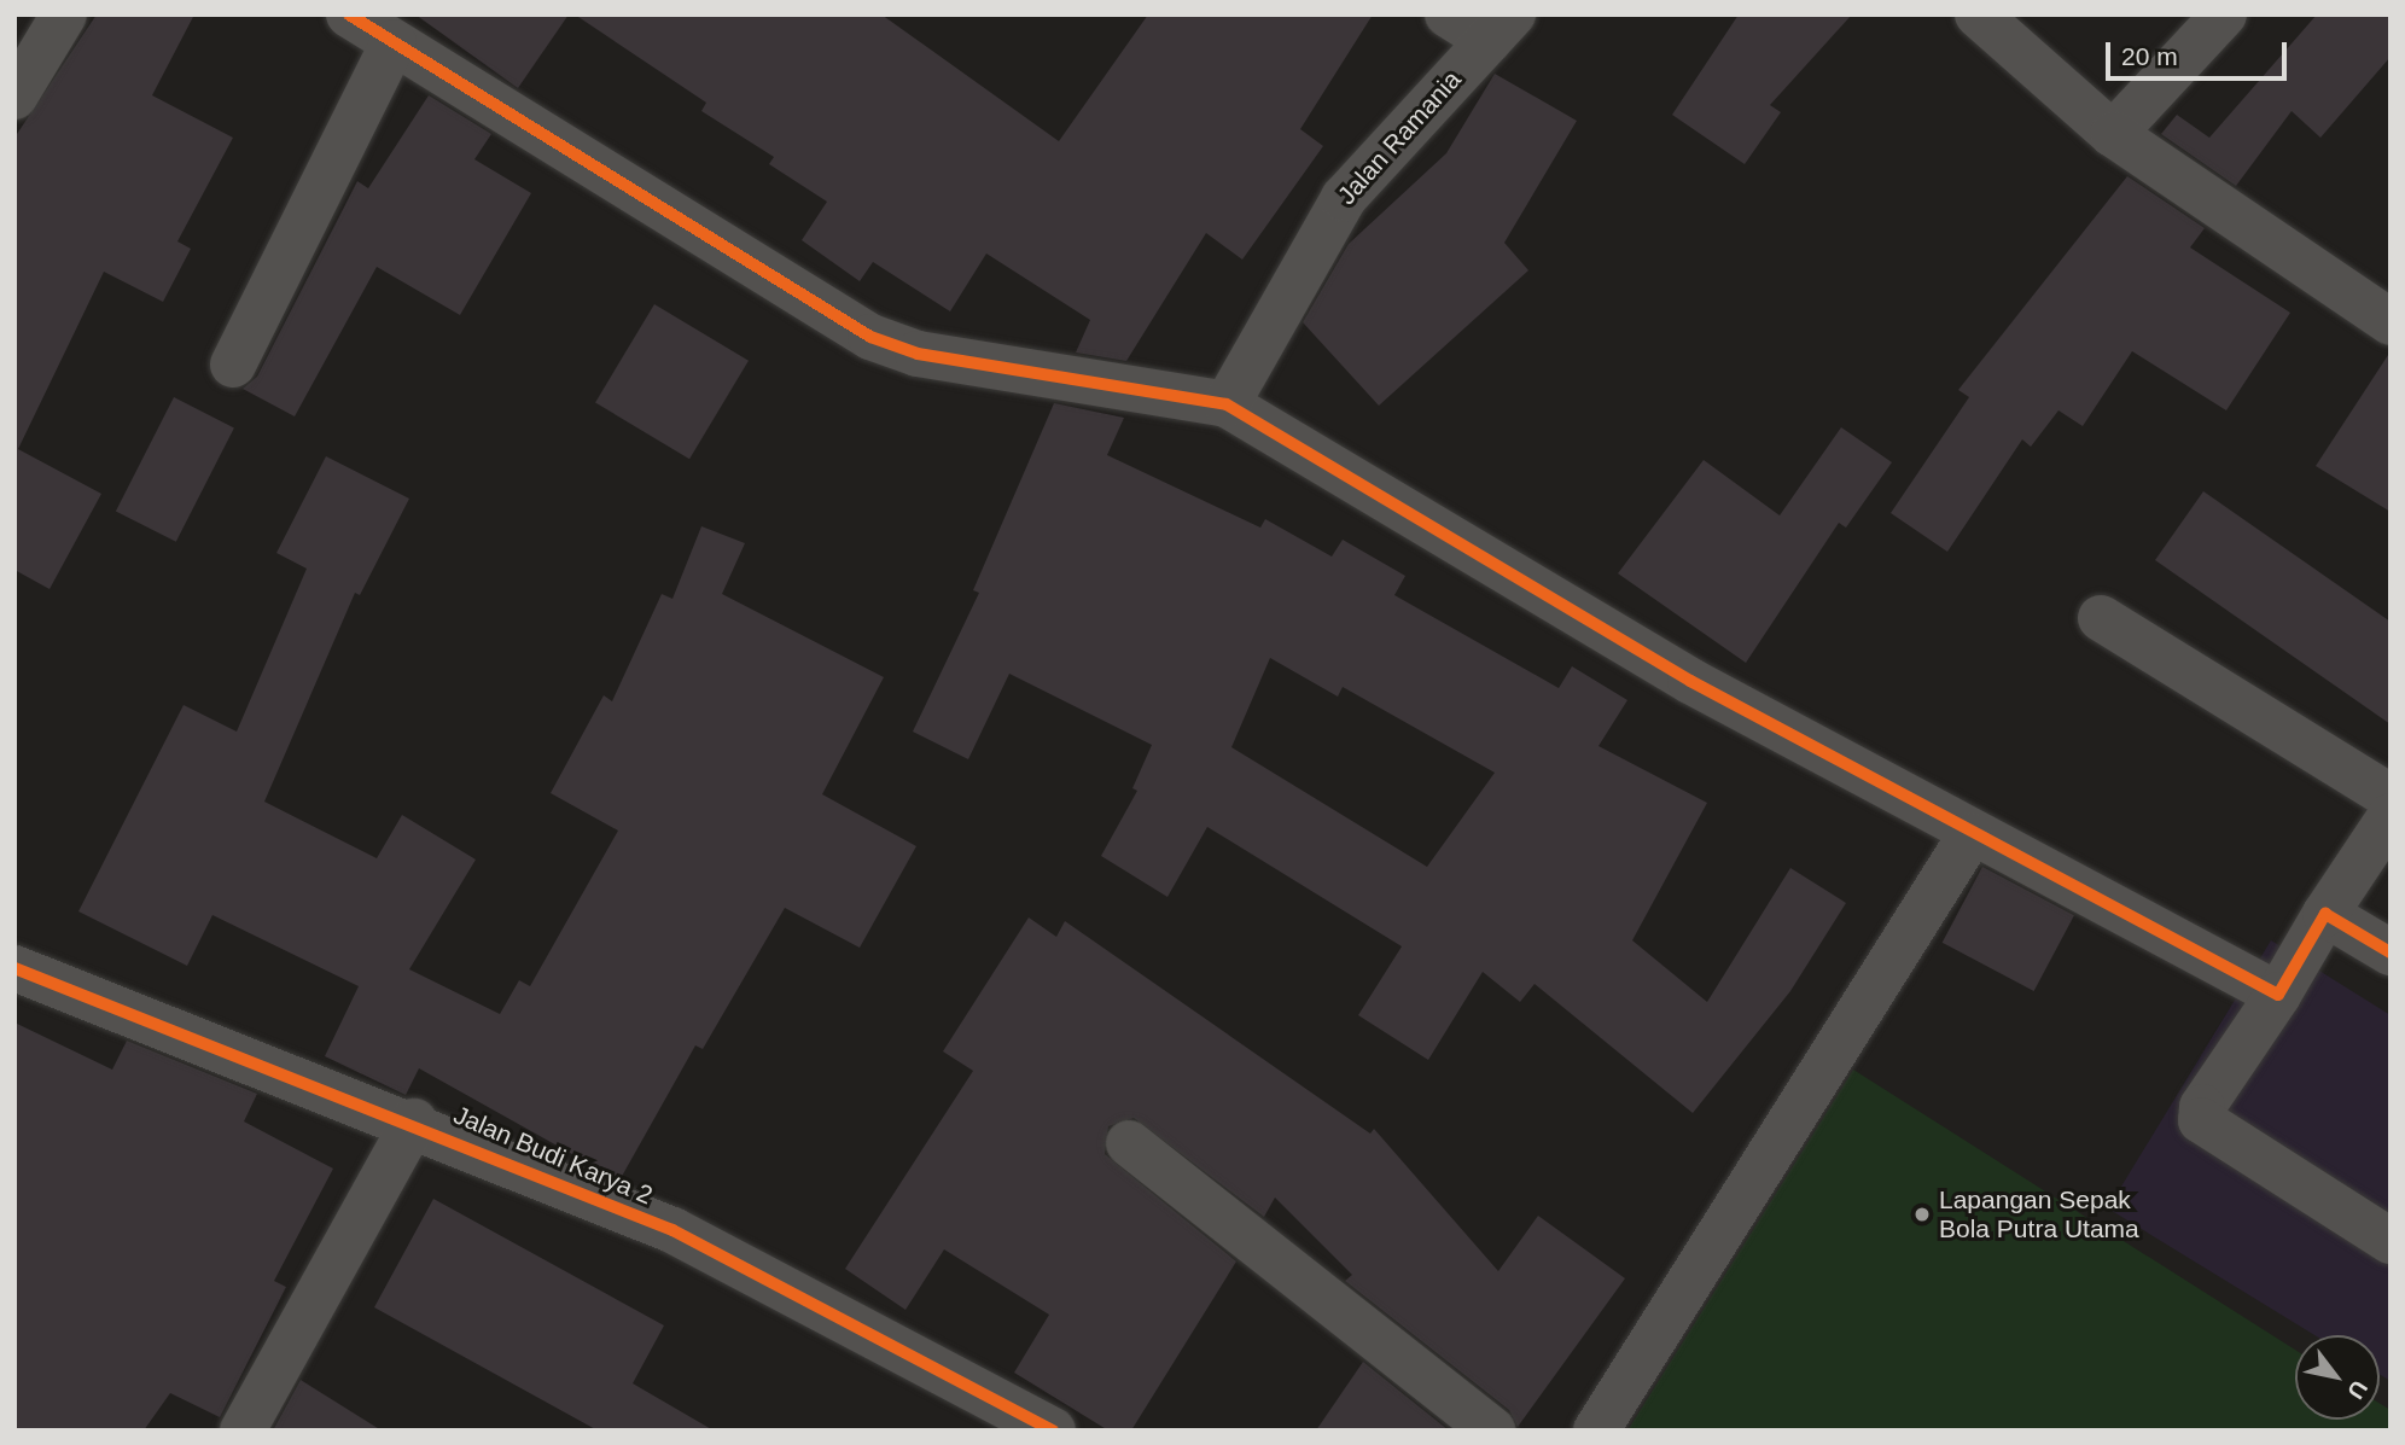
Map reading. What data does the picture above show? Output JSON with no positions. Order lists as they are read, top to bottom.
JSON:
{
  "streets": {
    "street": ["Jalan Ramania", "Jalan Budi Karya 2"]
  },
  "places": ["Lapangan Sepak Bola Putra Utama"],
  "scale_bar": "20 m",
  "north": "bottom right"
}
